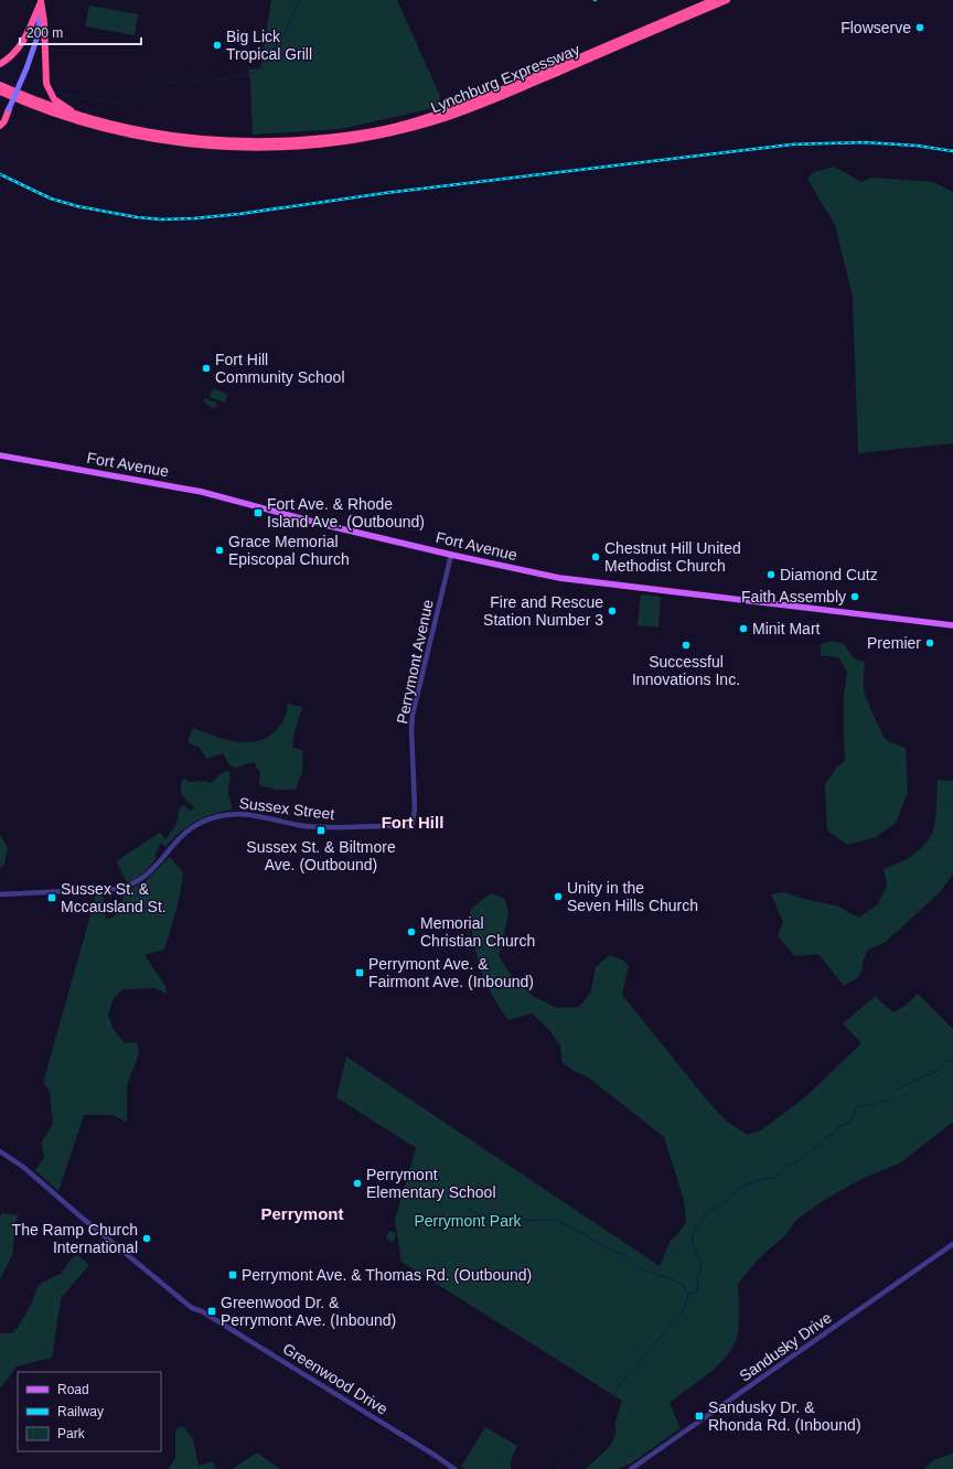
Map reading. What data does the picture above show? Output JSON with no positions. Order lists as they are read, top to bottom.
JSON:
{
  "streets": {
    "highway": ["Lynchburg Expressway"],
    "main road": ["Fort Avenue"],
    "street": [
      "Perrymont Avenue",
      "Sussex Street",
      "Sandusky Drive",
      "Greenwood Drive"
    ]
  },
  "crossings": [
    ["Fort Avenue", "Perrymont Avenue"],
    ["Perrymont Avenue", "Sussex Street"]
  ],
  "districts": ["Fort Hill", "Perrymont"],
  "parks": ["Perrymont Park"],
  "places": {
    "other": [
      "Flowserve",
      "Big Lick Tropical Grill",
      "Fort Hill Community School",
      "Grace Memorial Episcopal Church",
      "Chestnut Hill United Methodist Church",
      "Diamond Cutz",
      "Faith Assembly",
      "Fire and Rescue Station Number 3",
      "Minit Mart",
      "Premier",
      "Successful Innovations Inc.",
      "Unity in the Seven Hills Church",
      "Memorial Christian Church",
      "Perrymont Elementary School",
      "The Ramp Church International"
    ],
    "transit": [
      "Fort Ave. & Rhode Island Ave. (Outbound)",
      "Sussex St. & Biltmore Ave. (Outbound)",
      "Sussex St. & Mccausland St.",
      "Perrymont Ave. & Fairmont Ave. (Inbound)",
      "Perrymont Ave. & Thomas Rd. (Outbound)",
      "Greenwood Dr. & Perrymont Ave. (Inbound)",
      "Sandusky Dr. & Rhonda Rd. (Inbound)"
    ]
  },
  "legend": ["Road", "Railway", "Park"],
  "scale_bar": "200 m"
}
